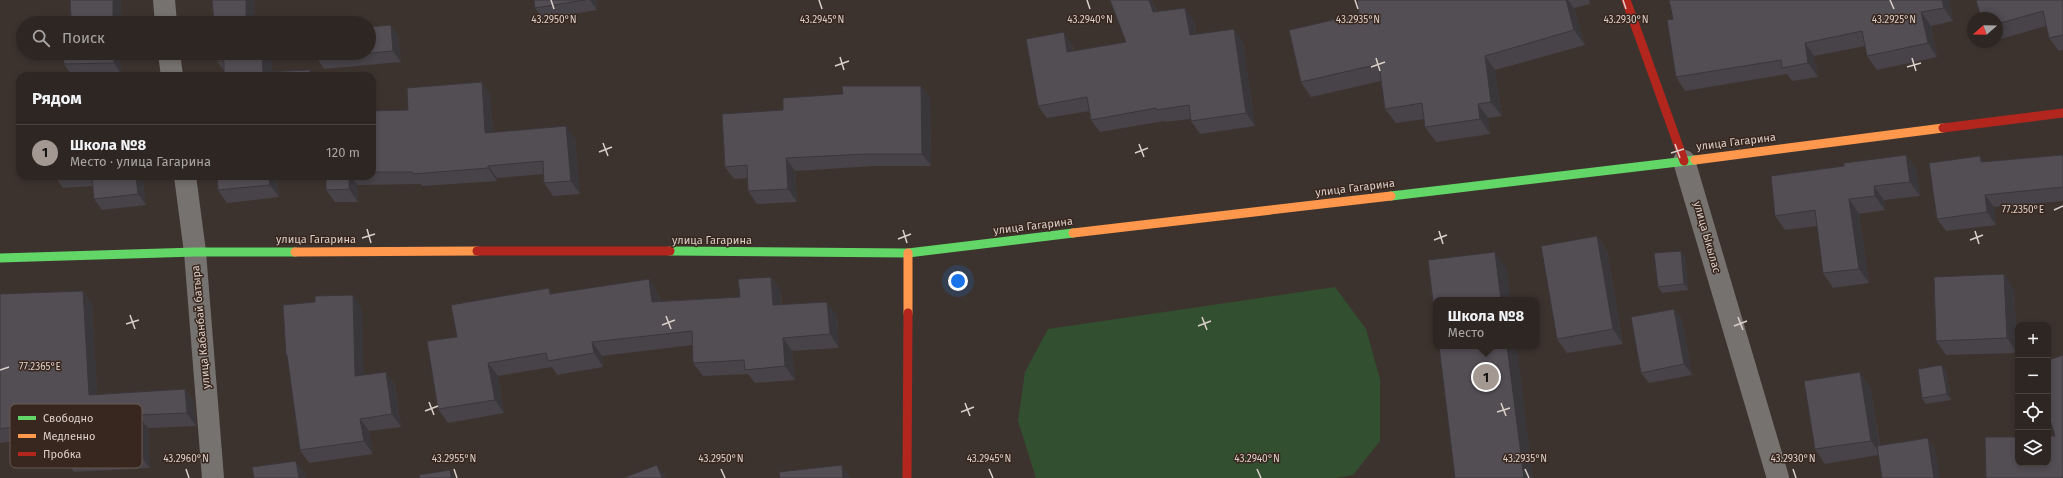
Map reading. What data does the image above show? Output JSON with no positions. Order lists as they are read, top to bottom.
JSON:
{
  "streets": {
    "main road": ["улица Гагарина", "улица Ыкылас"],
    "street": ["улица Кабанбай батыра"]
  },
  "crossings": [
    ["улица Гагарина", "улица Ыкылас"],
    ["улица Гагарина", "улица Кабанбай батыра"]
  ],
  "legend": ["Свободно", "Медленно", "Пробка"],
  "north": "left",
  "page": {
    "search": "Поиск",
    "heading": "Рядом",
    "list": [
      {
        "mark": "1",
        "name": "Школа №8",
        "note": "Место · улица Гагарина",
        "value": "120 m"
      }
    ],
    "popup": ["Школа №8", "Место"],
    "map_buttons": ["+", "−"],
    "pins": "1"
  },
  "coordinates": [
    "43.2950°N",
    "43.2945°N",
    "43.2940°N",
    "43.2935°N",
    "43.2930°N",
    "43.2925°N",
    "77.2350°E",
    "77.2365°E",
    "43.2960°N",
    "43.2955°N"
  ]
}
